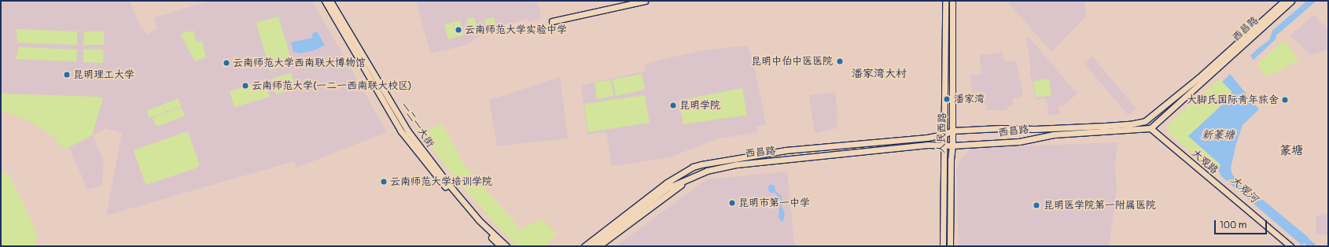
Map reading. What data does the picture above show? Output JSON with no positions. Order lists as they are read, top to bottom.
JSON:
{
  "streets": {
    "main road": [
      "西昌路",
      "一二一大街",
      "人民西路",
      "大观路"
    ]
  },
  "crossings": [
    ["西昌路", "人民西路"],
    ["西昌路", "大观路"]
  ],
  "districts": ["潘家湾大村", "篆塘"],
  "water": ["新篆塘", "大观河"],
  "places": [
    "云南师范大学实验中学",
    "昆明中伯中医医院",
    "云南师范大学西南联大博物馆",
    "昆明理工大学",
    "云南师范大学(一二一西南联大校区)",
    "潘家湾",
    "大脚氏国际青年旅舍",
    "昆明学院",
    "云南师范大学培训学院",
    "昆明市第一中学",
    "昆明医学院第一附属医院"
  ],
  "scale_bar": "100 m"
}
